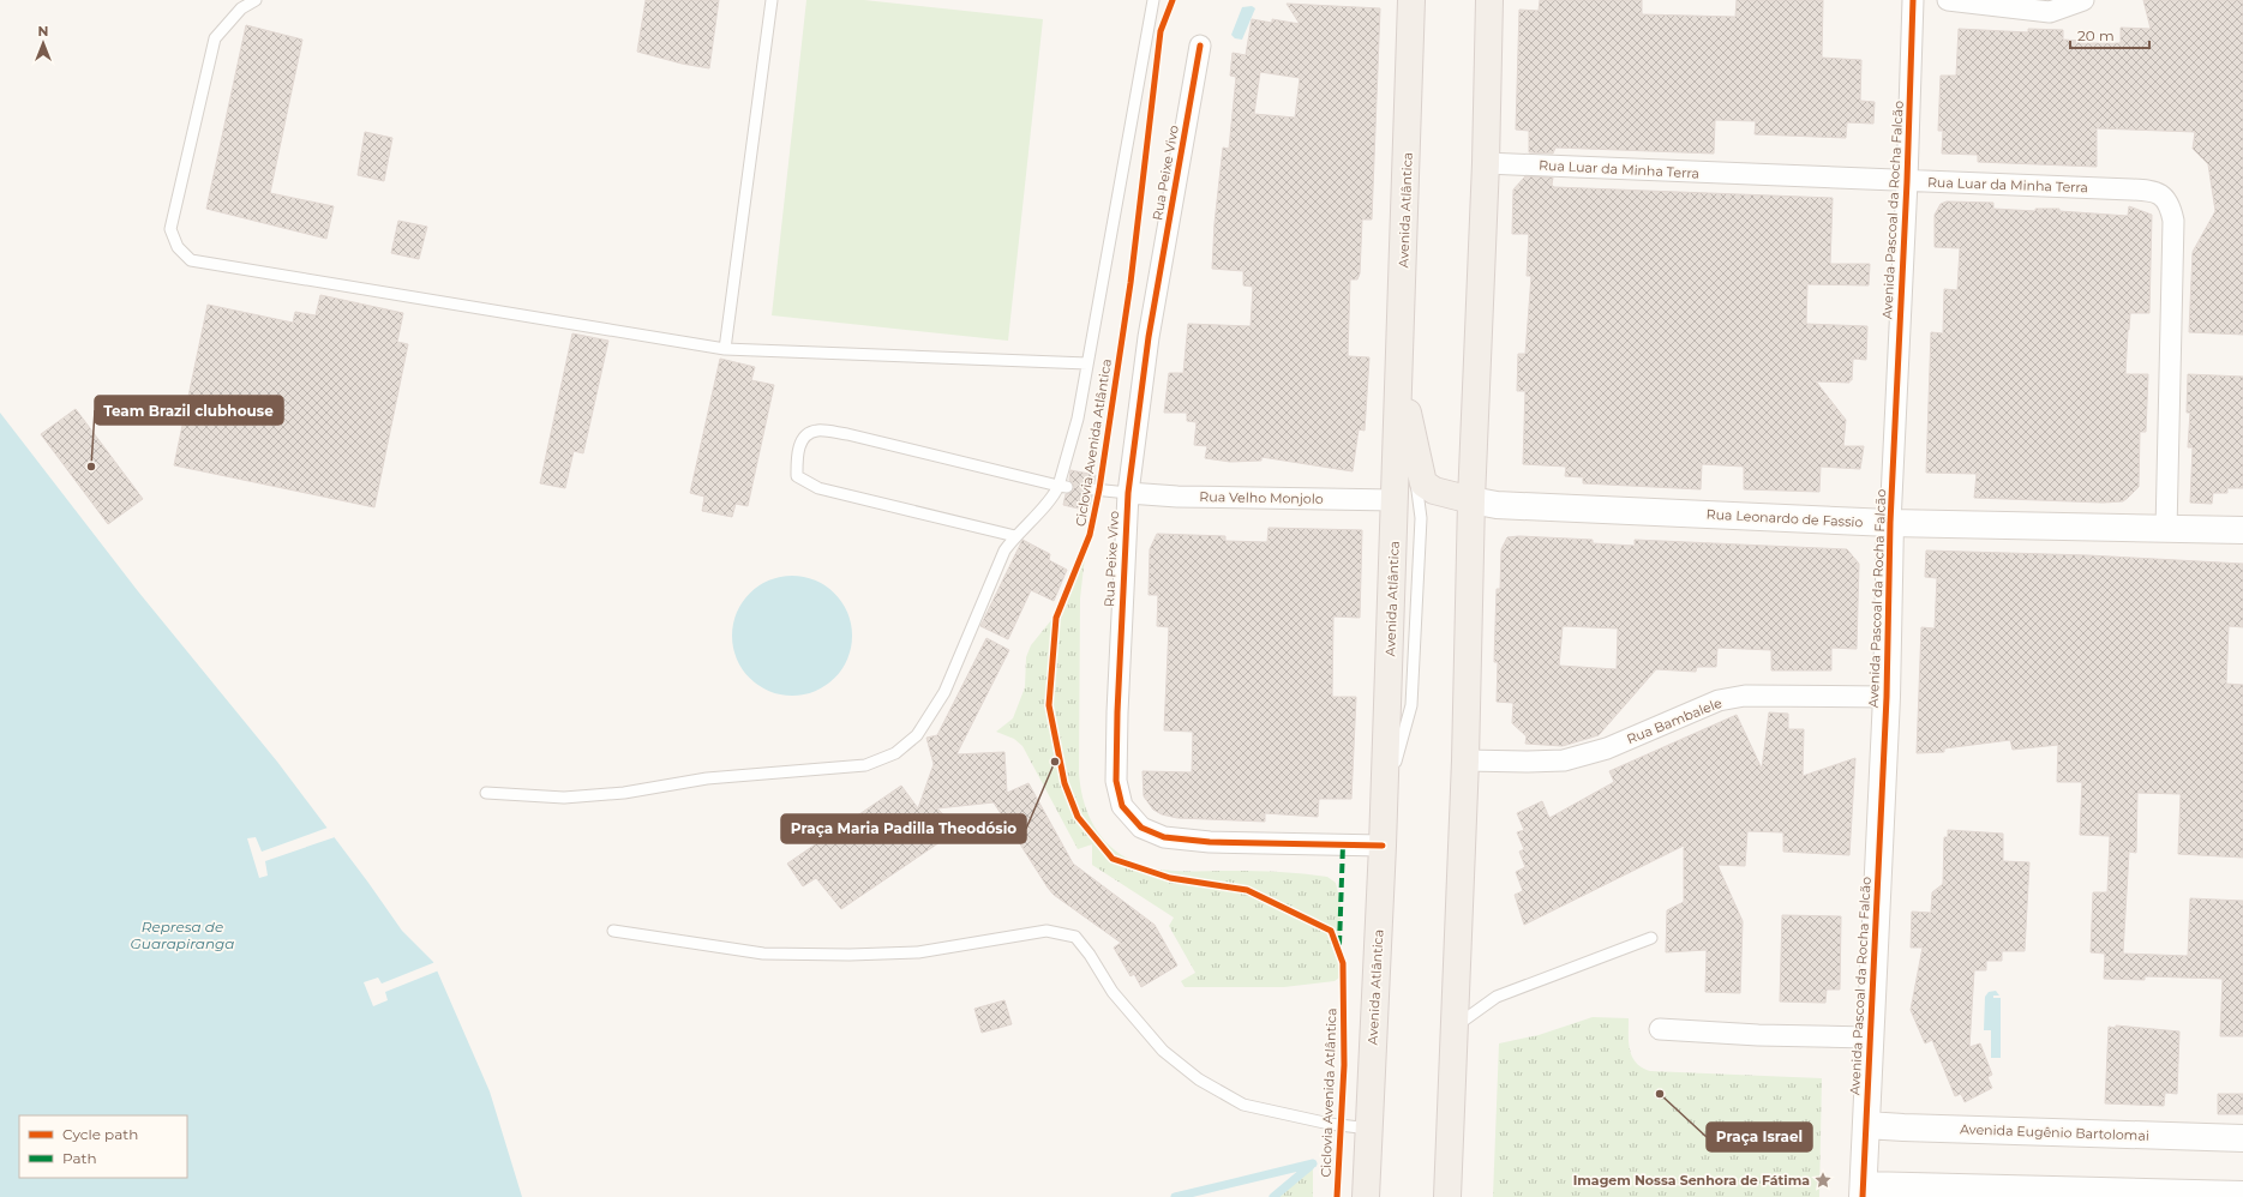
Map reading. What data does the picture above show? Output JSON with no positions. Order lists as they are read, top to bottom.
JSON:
{
  "streets": {
    "main road": ["Avenida Atlântica"],
    "street": [
      "Rua Luar da Minha Terra",
      "Rua Peixe Vivo",
      "Avenida Pascoal da Rocha Falcão",
      "Rua Velho Monjolo",
      "Rua Leonardo de Fassio",
      "Rua Bambalele",
      "Avenida Eugênio Bartolomai"
    ],
    "cycle path": ["Ciclovia Avenida Atlântica"]
  },
  "crossings": [
    ["Rua Luar da Minha Terra", "Avenida Pascoal da Rocha Falcão"],
    ["Rua Luar da Minha Terra", "Rua Leonardo de Fassio"],
    ["Rua Peixe Vivo", "Avenida Atlântica"],
    ["Rua Peixe Vivo", "Rua Velho Monjolo"],
    ["Avenida Atlântica", "Rua Velho Monjolo"],
    ["Avenida Pascoal da Rocha Falcão", "Rua Leonardo de Fassio"],
    ["Avenida Pascoal da Rocha Falcão", "Rua Bambalele"],
    ["Avenida Pascoal da Rocha Falcão", "Avenida Eugênio Bartolomai"]
  ],
  "water": ["Represa de Guarapiranga"],
  "places": {
    "other": ["Team Brazil clubhouse", "Praça Maria Padilla Theodósio", "Praça Israel"],
    "place": ["Imagem Nossa Senhora de Fátima"]
  },
  "legend": ["Cycle path", "Path"],
  "scale_bar": "20 m",
  "north": "top"
}
